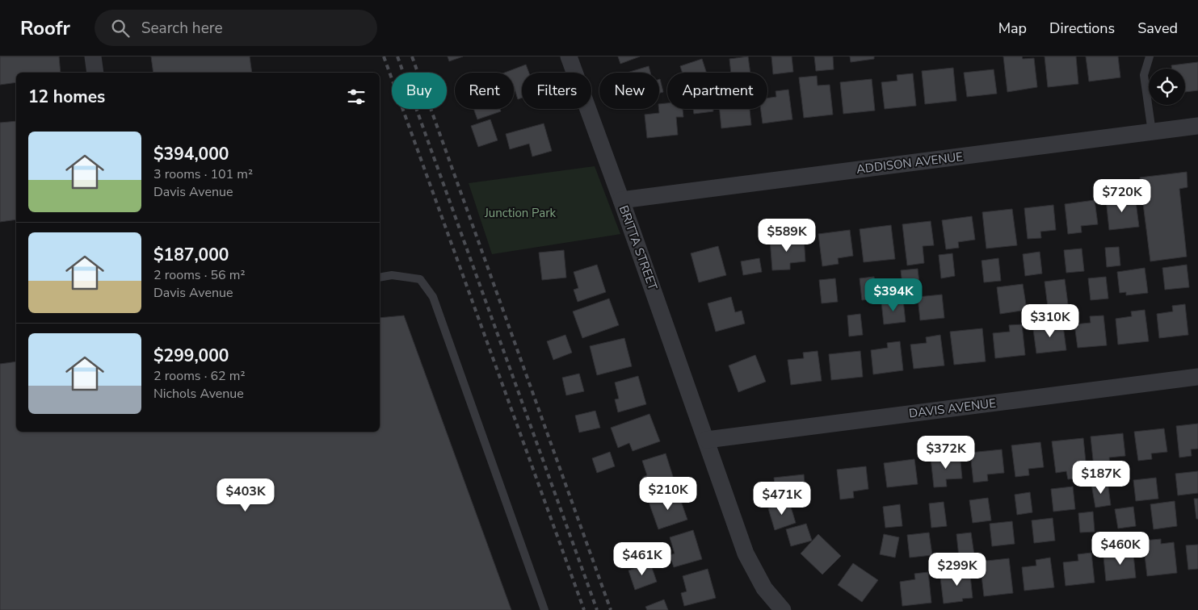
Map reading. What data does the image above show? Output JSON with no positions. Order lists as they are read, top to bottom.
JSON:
{
  "streets": {
    "street": ["ADDISON AVENUE", "BRITTA STREET", "DAVIS AVENUE"]
  },
  "crossings": [
    ["ADDISON AVENUE", "BRITTA STREET"],
    ["BRITTA STREET", "DAVIS AVENUE"]
  ],
  "parks": ["Junction Park"],
  "page": {
    "header": "Roofr",
    "search": "Search here",
    "nav": ["Map", "Directions", "Saved"],
    "chip": [
      "Buy",
      "Rent",
      "Filters",
      "New",
      "Apartment"
    ],
    "heading": "12 homes",
    "list": [
      {
        "name": "$394,000",
        "note": "3 rooms · 101 m² · Davis Avenue"
      },
      {
        "name": "$187,000",
        "note": "2 rooms · 56 m² · Davis Avenue"
      },
      {
        "name": "$299,000",
        "note": "2 rooms · 62 m² · Nichols Avenue"
      }
    ],
    "price": [
      "$720K",
      "$589K",
      "$394K",
      "$310K",
      "$372K",
      "$187K",
      "$210K",
      "$403K",
      "$471K",
      "$460K",
      "$461K",
      "$299K"
    ]
  }
}
